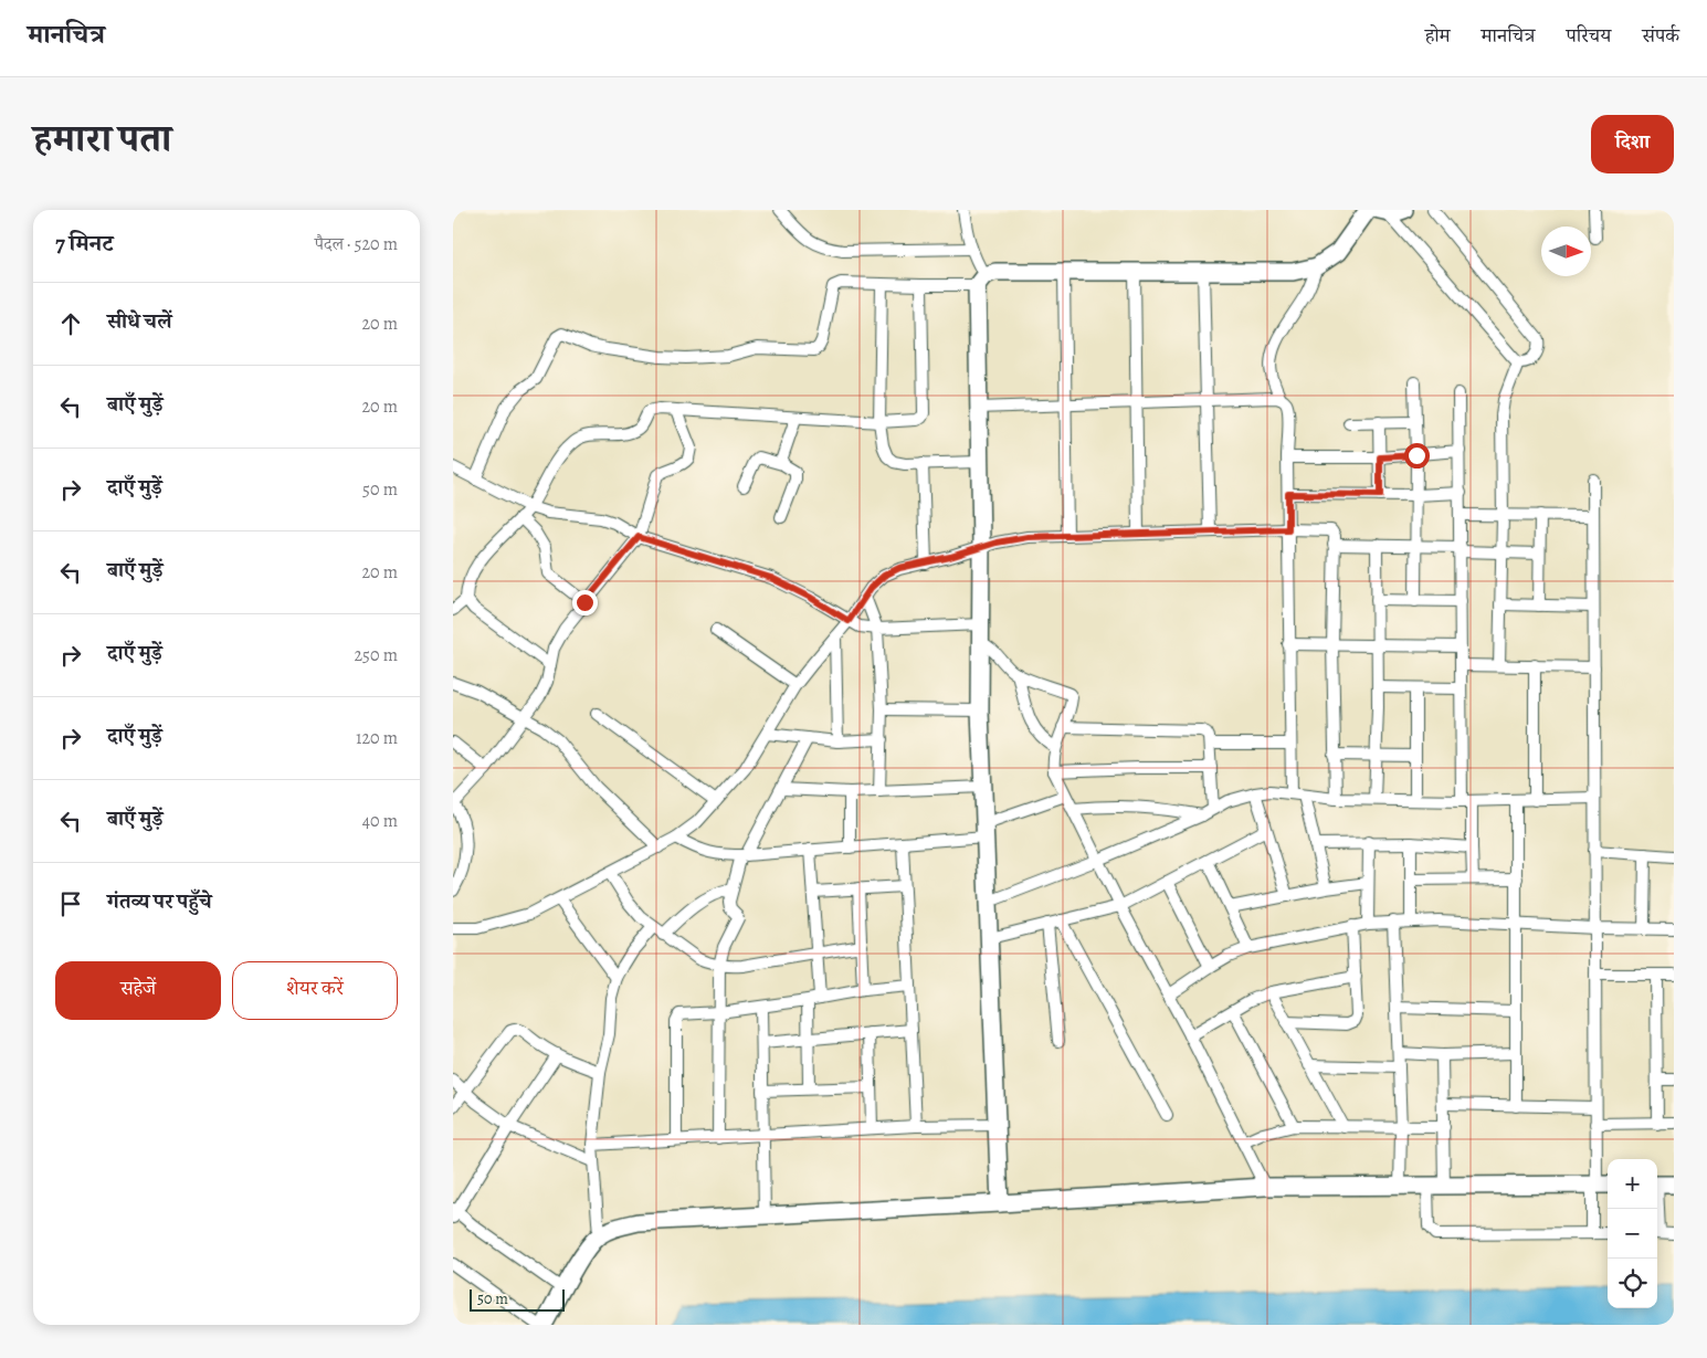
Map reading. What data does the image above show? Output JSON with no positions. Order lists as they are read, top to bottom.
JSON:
{
  "scale_bar": "50 m",
  "north": "right",
  "page": {
    "header": "मानचित्र",
    "nav": [
      "होम",
      "मानचित्र",
      "परिचय",
      "संपर्क"
    ],
    "title": "हमारा पता",
    "buttons": [
      "दिशा",
      ["सहेजें", "शेयर करें"]
    ],
    "heading": ["7 मिनट", "पैदल · 520 m"],
    "list": [
      ["सीधे चलें", "20 m"],
      ["बाएँ मुड़ें", "20 m"],
      ["दाएँ मुड़ें", "50 m"],
      ["बाएँ मुड़ें", "20 m"],
      ["दाएँ मुड़ें", "250 m"],
      ["दाएँ मुड़ें", "120 m"],
      ["बाएँ मुड़ें", "40 m"],
      "गंतव्य पर पहुँचे"
    ],
    "map_buttons": ["+", "−"],
    "scale": "50 m"
  }
}
